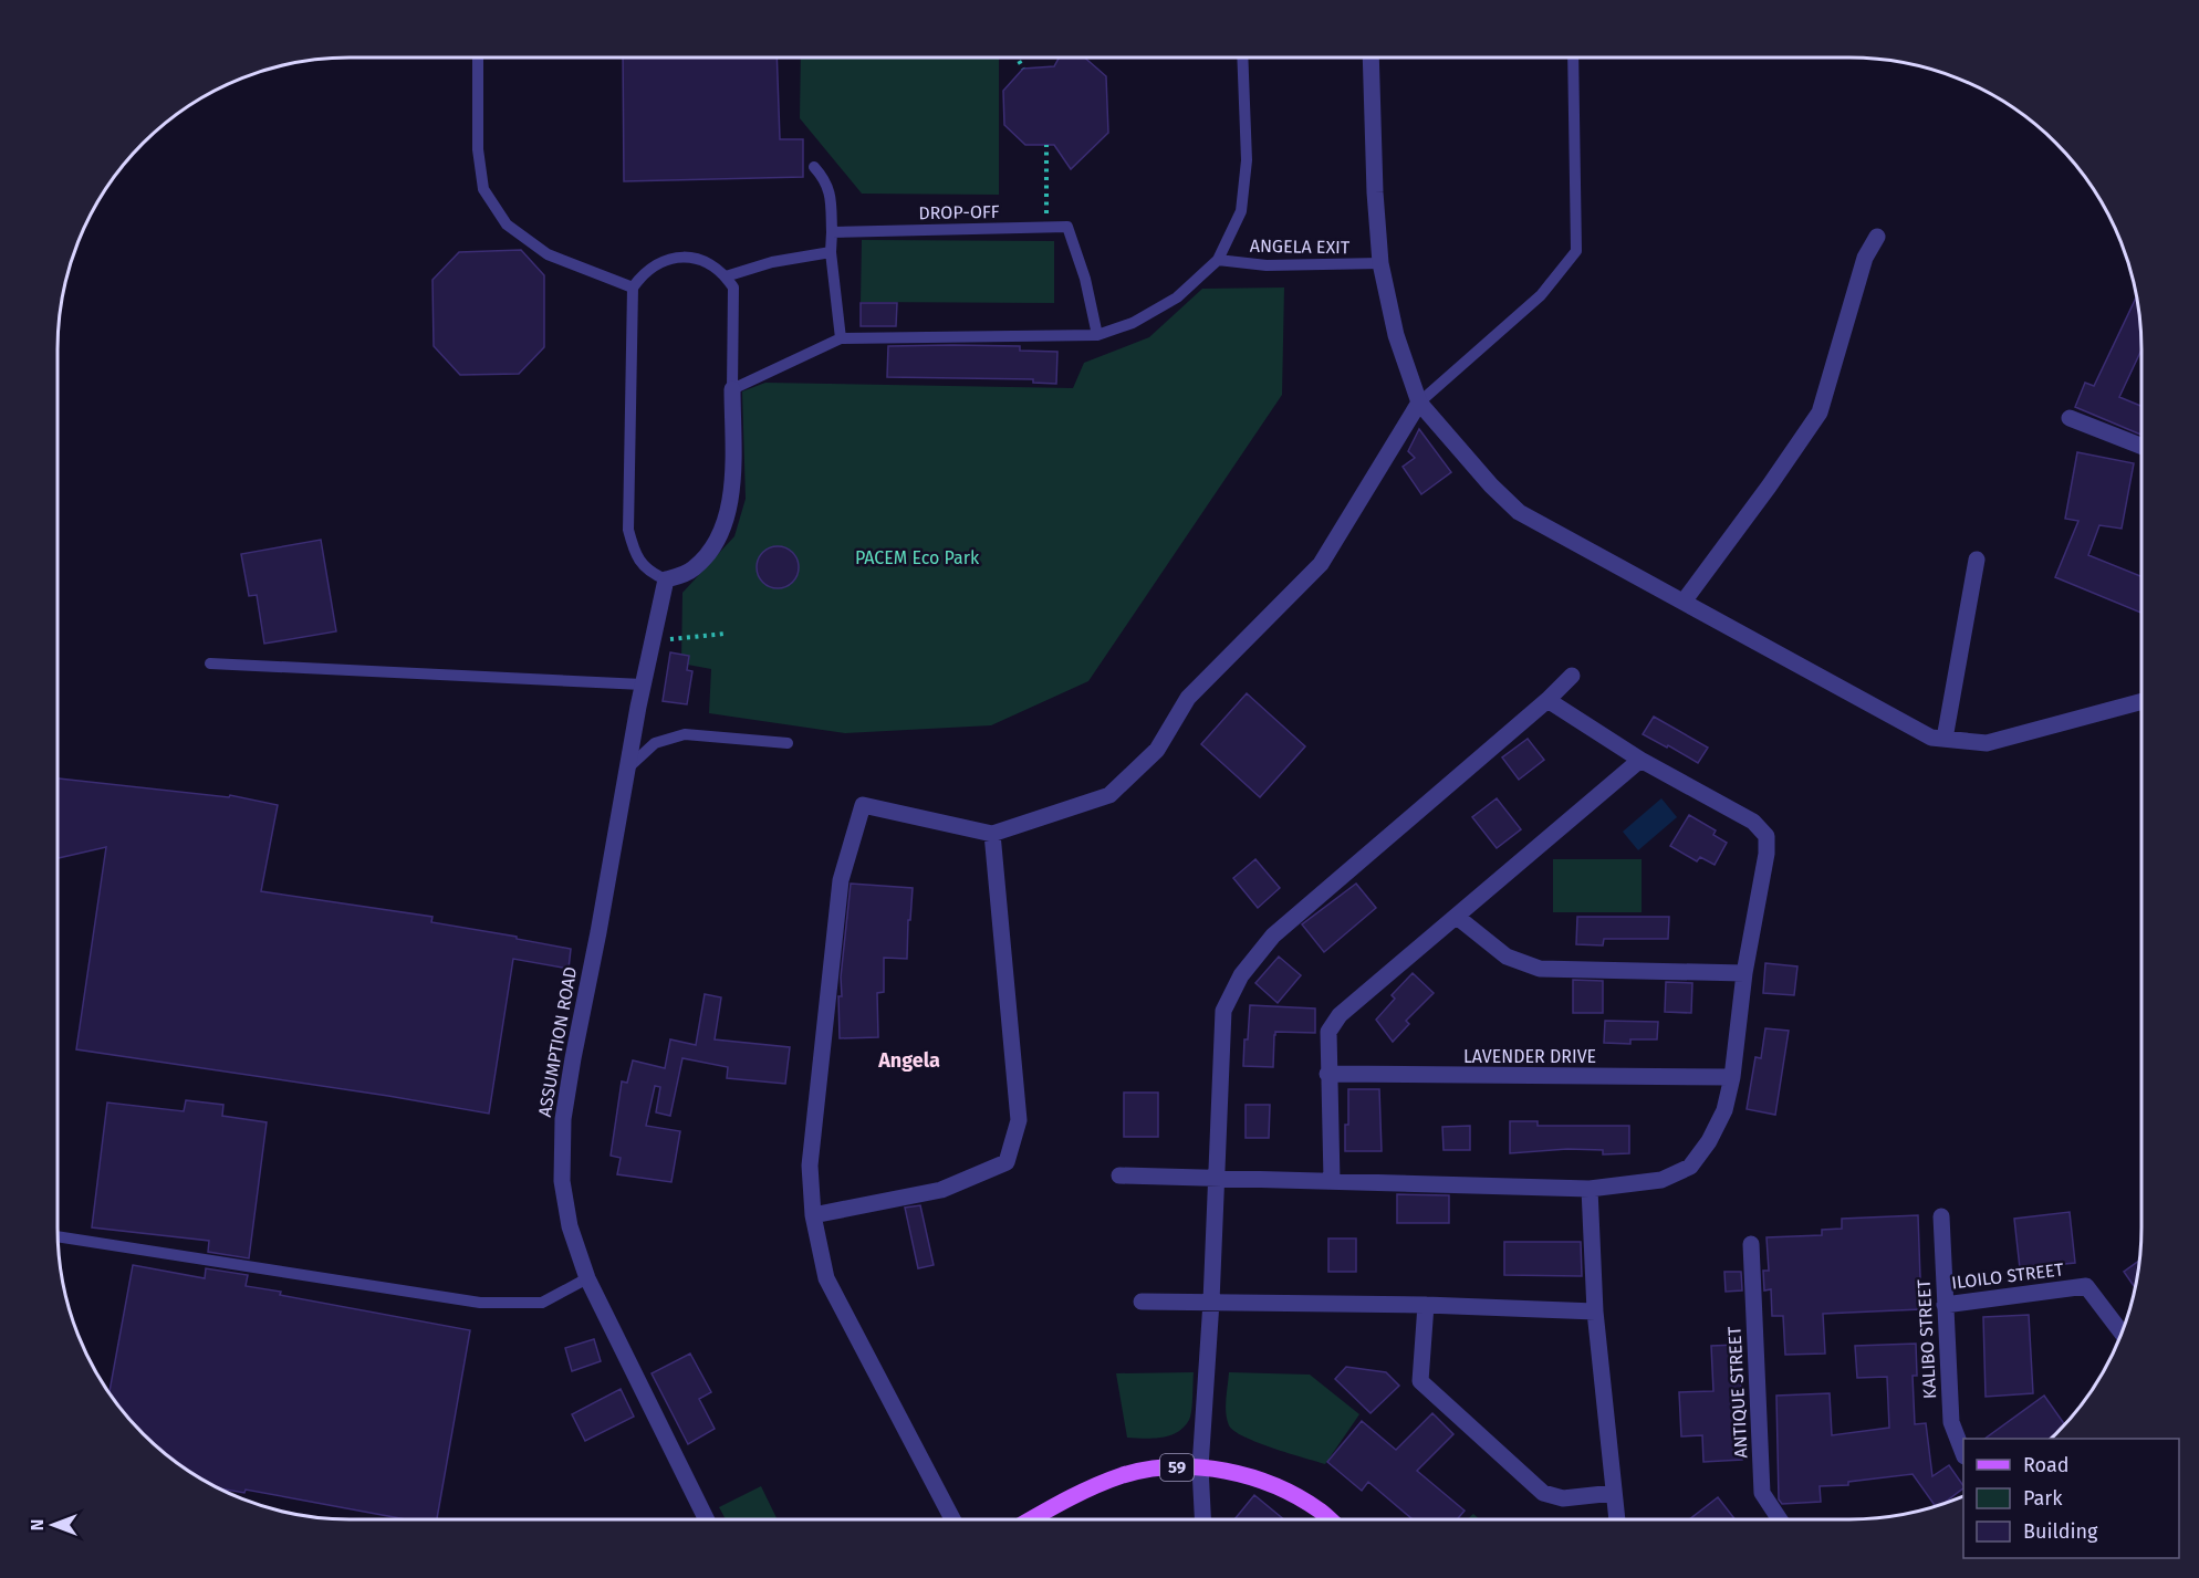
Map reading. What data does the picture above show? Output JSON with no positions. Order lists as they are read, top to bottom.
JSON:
{
  "streets": {
    "main road": ["59"],
    "street": [
      "ASSUMPTION ROAD",
      "LAVENDER DRIVE",
      "ILOILO STREET",
      "KALIBO STREET",
      "ANTIQUE STREET"
    ],
    "lane": ["DROP-OFF", "ANGELA EXIT"]
  },
  "crossings": [
    ["ILOILO STREET", "KALIBO STREET"]
  ],
  "districts": ["Angela"],
  "parks": ["PACEM Eco Park"],
  "legend": ["Road", "Park", "Building"],
  "north": "left"
}
